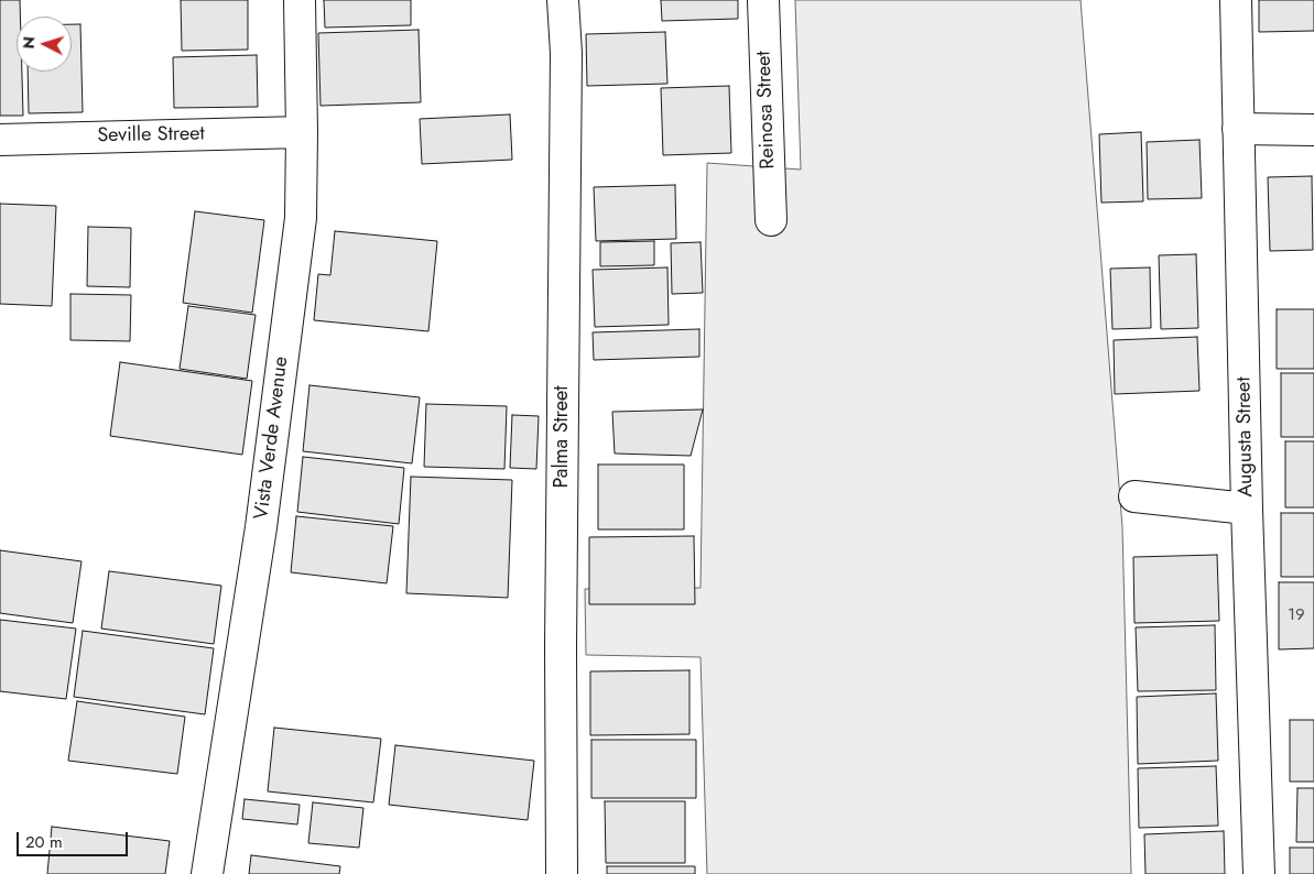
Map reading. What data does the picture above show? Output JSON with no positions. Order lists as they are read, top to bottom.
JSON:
{
  "streets": {
    "street": [
      "Reinosa Street",
      "Seville Street",
      "Palma Street",
      "Augusta Street",
      "Vista Verde Avenue"
    ]
  },
  "crossings": [
    ["Seville Street", "Vista Verde Avenue"]
  ],
  "house_numbers": ["19"],
  "scale_bar": "20 m",
  "north": "left"
}
